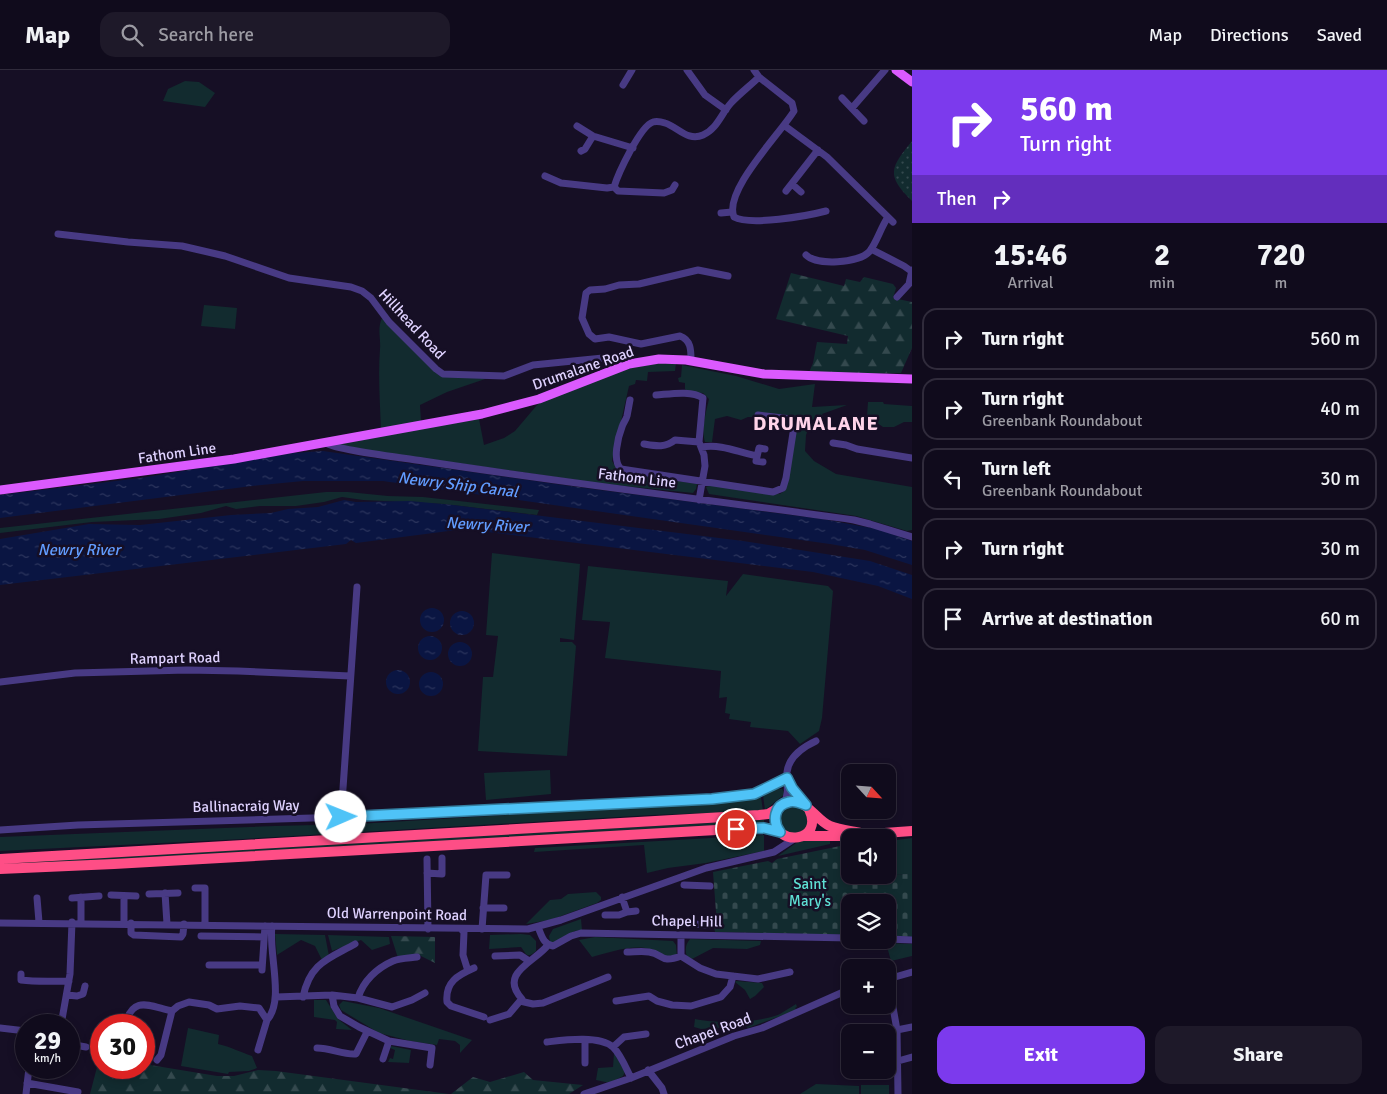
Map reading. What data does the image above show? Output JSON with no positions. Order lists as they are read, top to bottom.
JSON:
{
  "streets": {
    "main road": ["Drumalane Road", "Fathom Line"],
    "street": [
      "Hillhead Road",
      "Rampart Road",
      "Ballinacraig Way",
      "Old Warrenpoint Road",
      "Chapel Hill",
      "Chapel Road"
    ]
  },
  "crossings": [
    ["Hillhead Road", "Drumalane Road"],
    ["Drumalane Road", "Fathom Line"]
  ],
  "districts": ["DRUMALANE"],
  "water": ["Newry Ship Canal", "Newry River"],
  "parks": ["Saint Mary's"],
  "north": "bottom right",
  "page": {
    "header": "Map",
    "search": "Search here",
    "nav": ["Map", "Directions", "Saved"],
    "turn": ["560 m", "Turn right"],
    "then": "Then",
    "eta": [
      "15:46",
      "Arrival",
      "2",
      "min",
      "720",
      "m"
    ],
    "list": [
      {
        "name": "Turn right",
        "value": "560 m"
      },
      {
        "name": "Turn right",
        "note": "Greenbank Roundabout",
        "value": "40 m"
      },
      {
        "name": "Turn left",
        "note": "Greenbank Roundabout",
        "value": "30 m"
      },
      {
        "name": "Turn right",
        "value": "30 m"
      },
      {
        "name": "Arrive at destination",
        "value": "60 m"
      }
    ],
    "map_buttons": ["+", "−"],
    "speed": "29 km/h",
    "limit": "30",
    "buttons": ["Exit", "Share"]
  }
}
